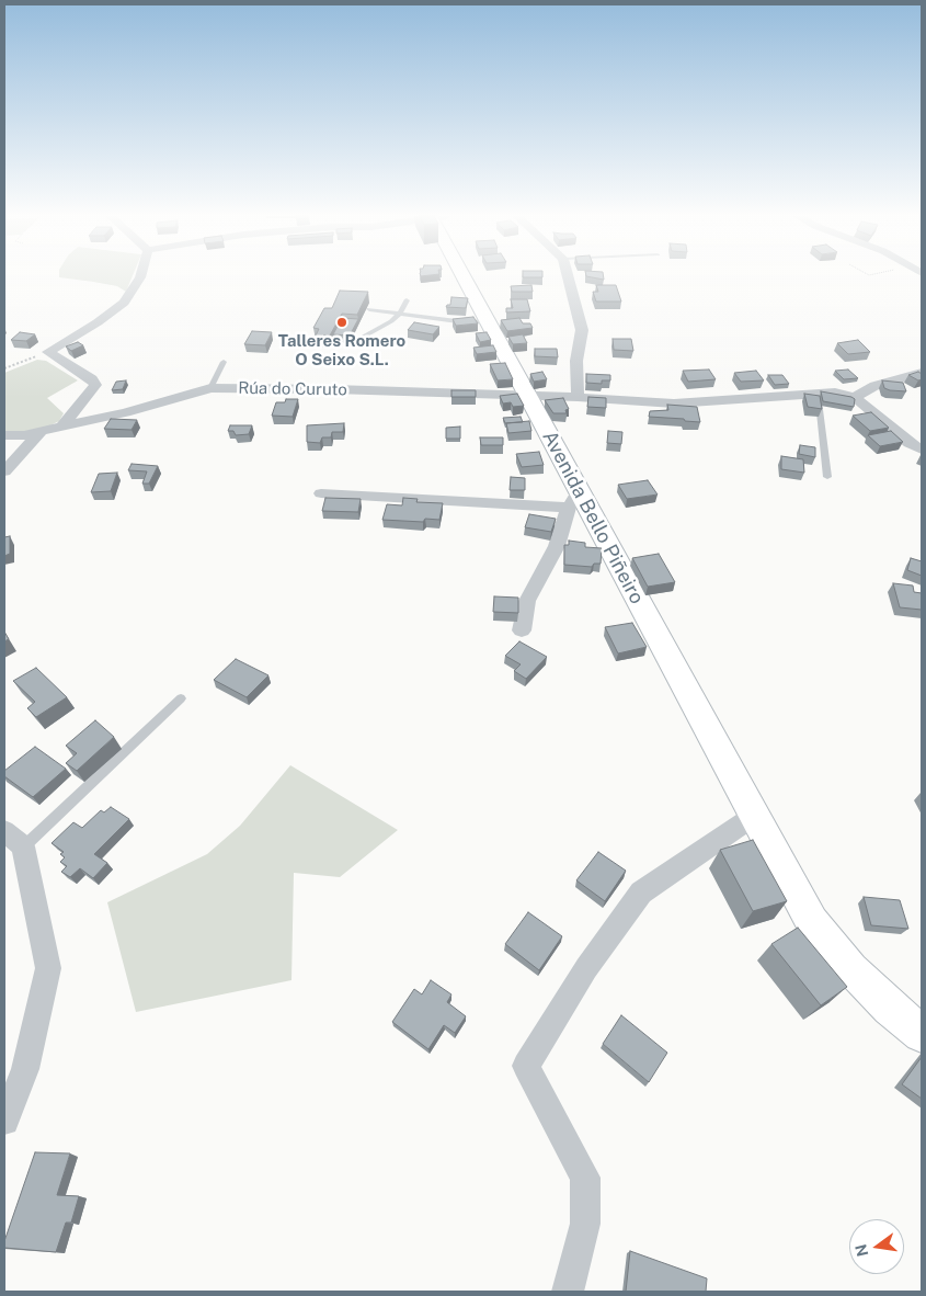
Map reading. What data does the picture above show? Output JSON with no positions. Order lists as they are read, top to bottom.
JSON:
{
  "streets": {
    "street": ["Rúa do Curuto", "Avenida Bello Piñeiro"]
  },
  "crossings": [
    ["Rúa do Curuto", "Avenida Bello Piñeiro"]
  ],
  "places": ["Talleres Romero O Seixo S.L."],
  "north": "left"
}
